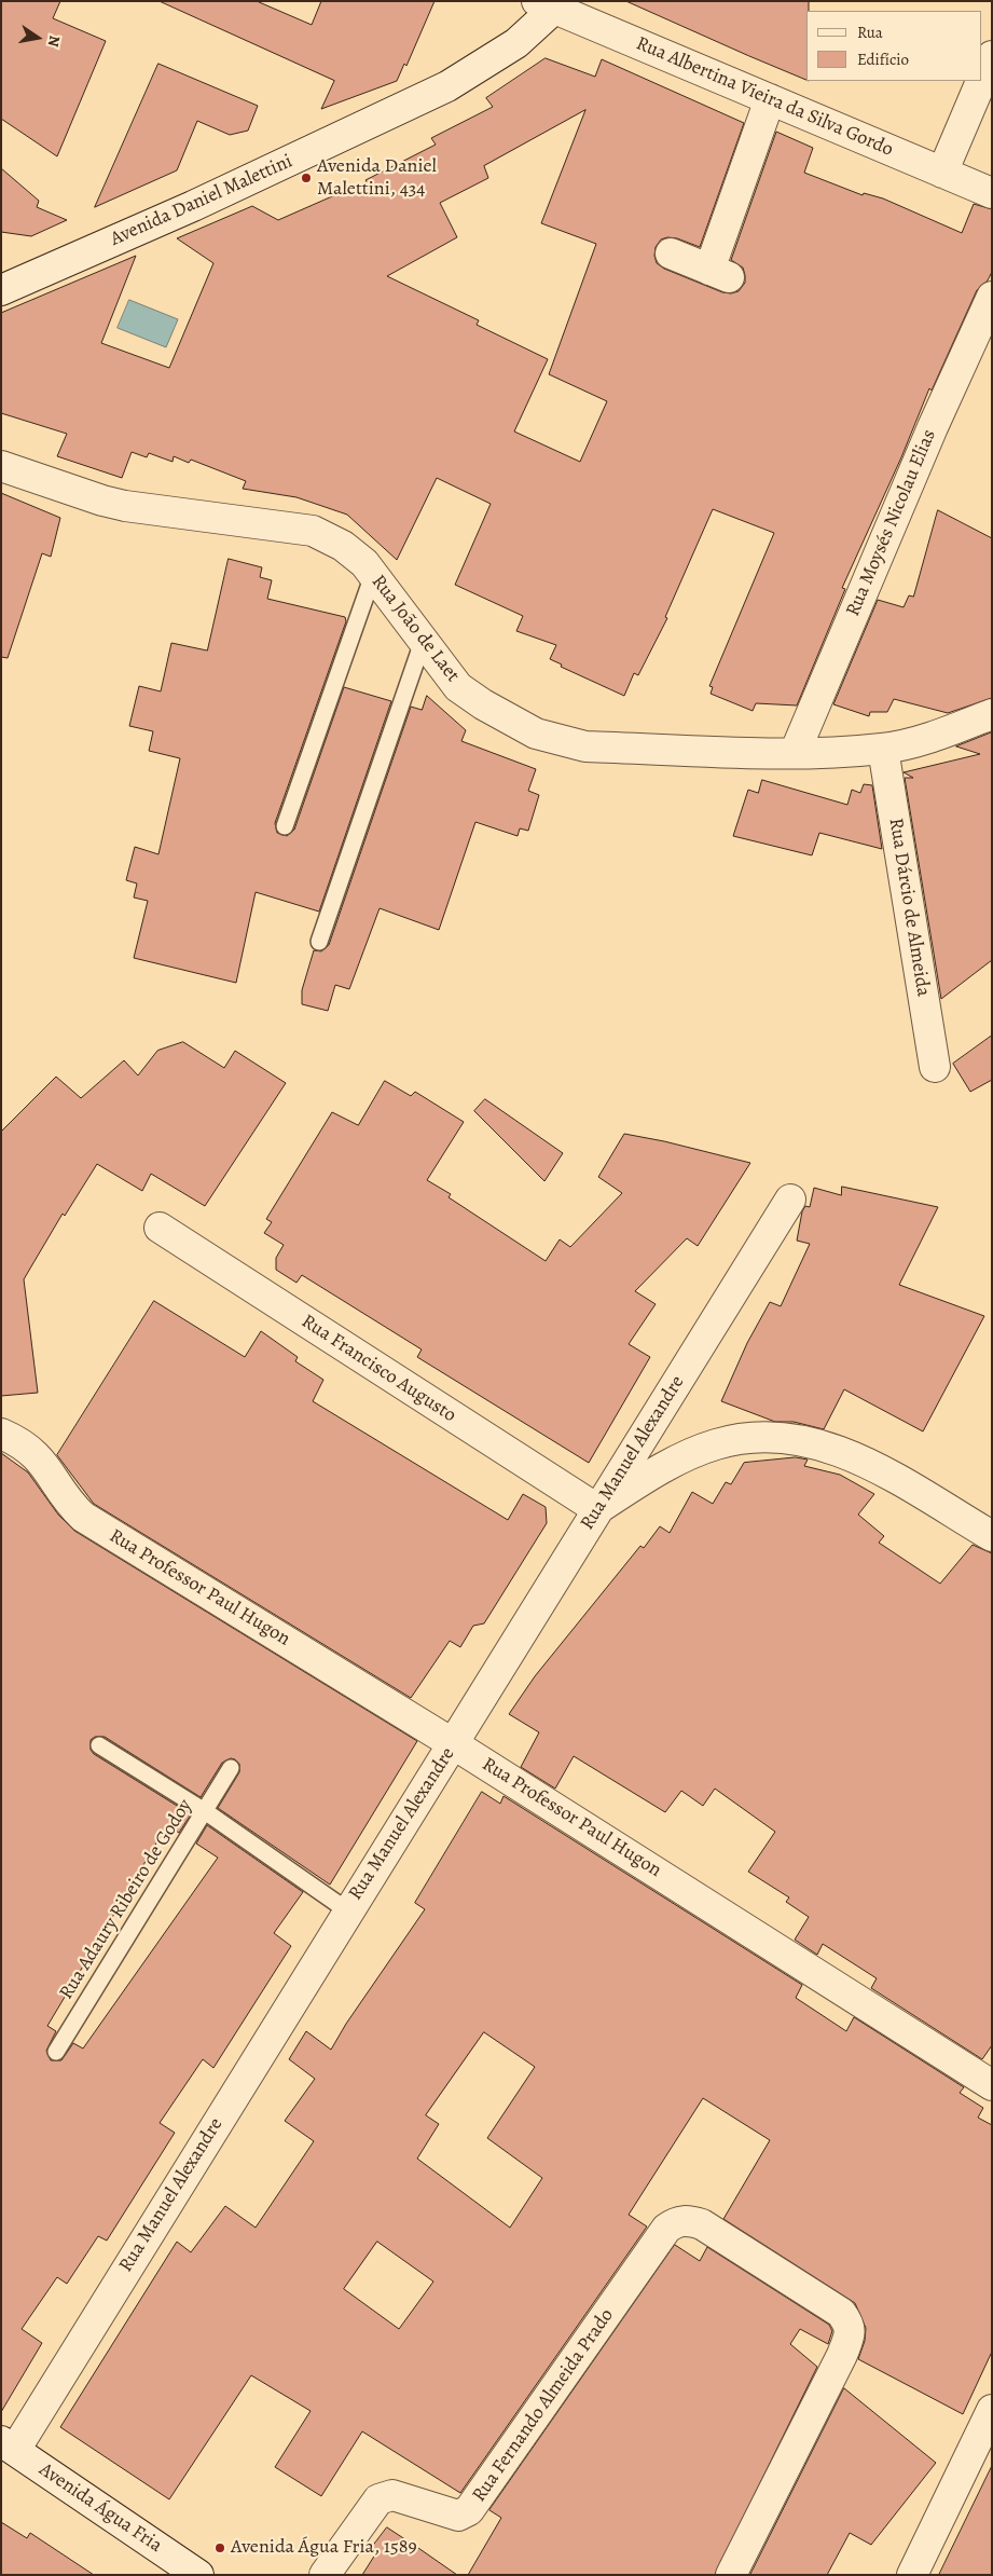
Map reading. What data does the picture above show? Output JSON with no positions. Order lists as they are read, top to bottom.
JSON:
{
  "streets": {
    "street": [
      "Rua Albertina Vieira da Silva Gordo",
      "Avenida Daniel Malettini",
      "Rua Moysés Nicolau Elias",
      "Rua João de Laet",
      "Rua Dárcio de Almeida",
      "Rua Francisco Augusto",
      "Rua Manuel Alexandre",
      "Rua Professor Paul Hugon",
      "Rua Fernando Almeida Prado",
      "Avenida Água Fria"
    ],
    "lane": ["Rua Adaury Ribeiro de Godoy"]
  },
  "crossings": [
    ["Rua Albertina Vieira da Silva Gordo", "Avenida Daniel Malettini"],
    ["Rua Moysés Nicolau Elias", "Rua João de Laet"],
    ["Rua João de Laet", "Rua Dárcio de Almeida"],
    ["Rua Francisco Augusto", "Rua Manuel Alexandre"],
    ["Rua Manuel Alexandre", "Rua Professor Paul Hugon"],
    ["Rua Manuel Alexandre", "Avenida Água Fria"]
  ],
  "places": ["Avenida Daniel Malettini, 434", "Avenida Água Fria, 1589"],
  "legend": ["Rua", "Edifício"],
  "north": "right"
}
